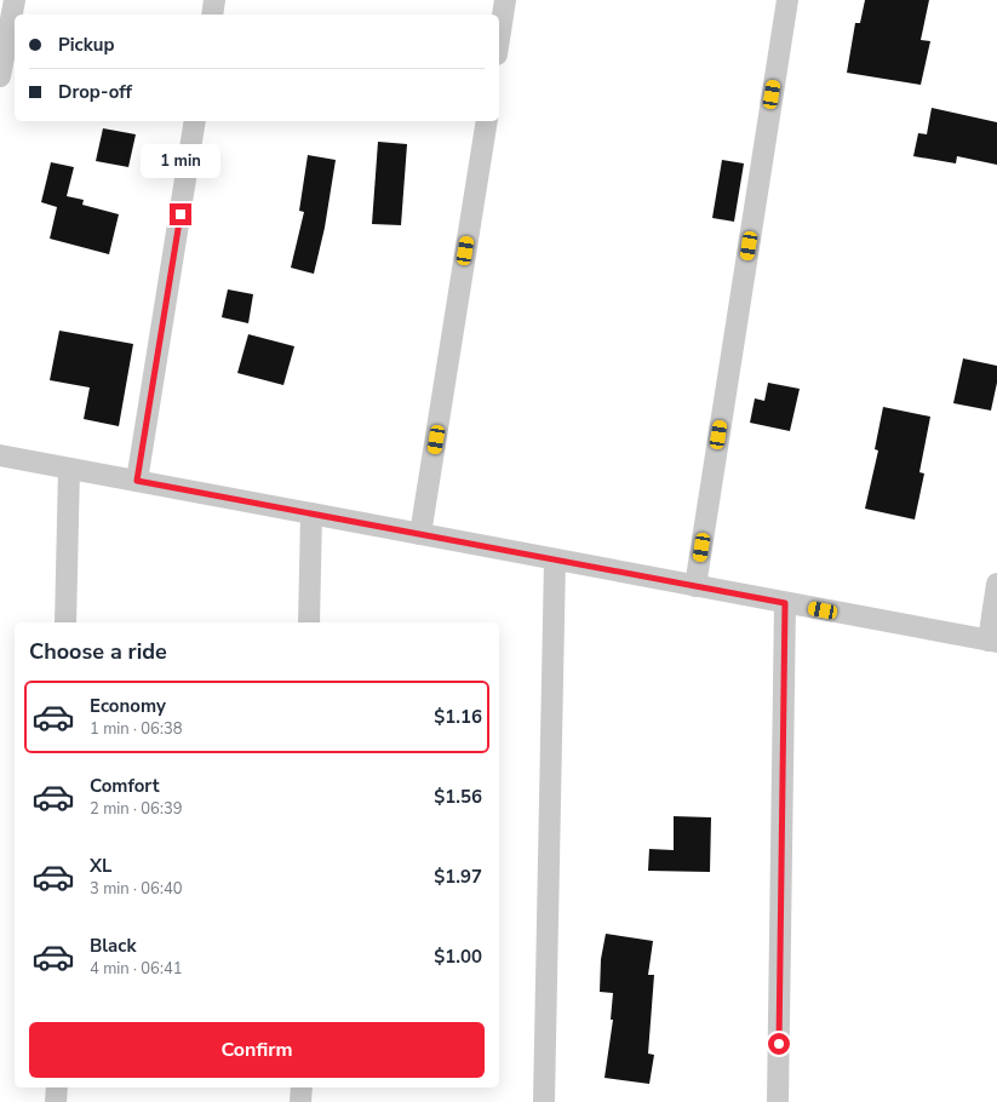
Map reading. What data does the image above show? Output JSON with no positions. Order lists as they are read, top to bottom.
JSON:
{
  "page": {
    "banner": ["Pickup", "Drop-off"],
    "bubble": "1 min",
    "heading": "Choose a ride",
    "list": [
      {
        "name": "Economy",
        "note": "1 min · 06:38",
        "value": "$1.16"
      },
      {
        "name": "Comfort",
        "note": "2 min · 06:39",
        "value": "$1.56"
      },
      {
        "name": "XL",
        "note": "3 min · 06:40",
        "value": "$1.97"
      },
      {
        "name": "Black",
        "note": "4 min · 06:41",
        "value": "$1.00"
      }
    ],
    "buttons": "Confirm"
  }
}
